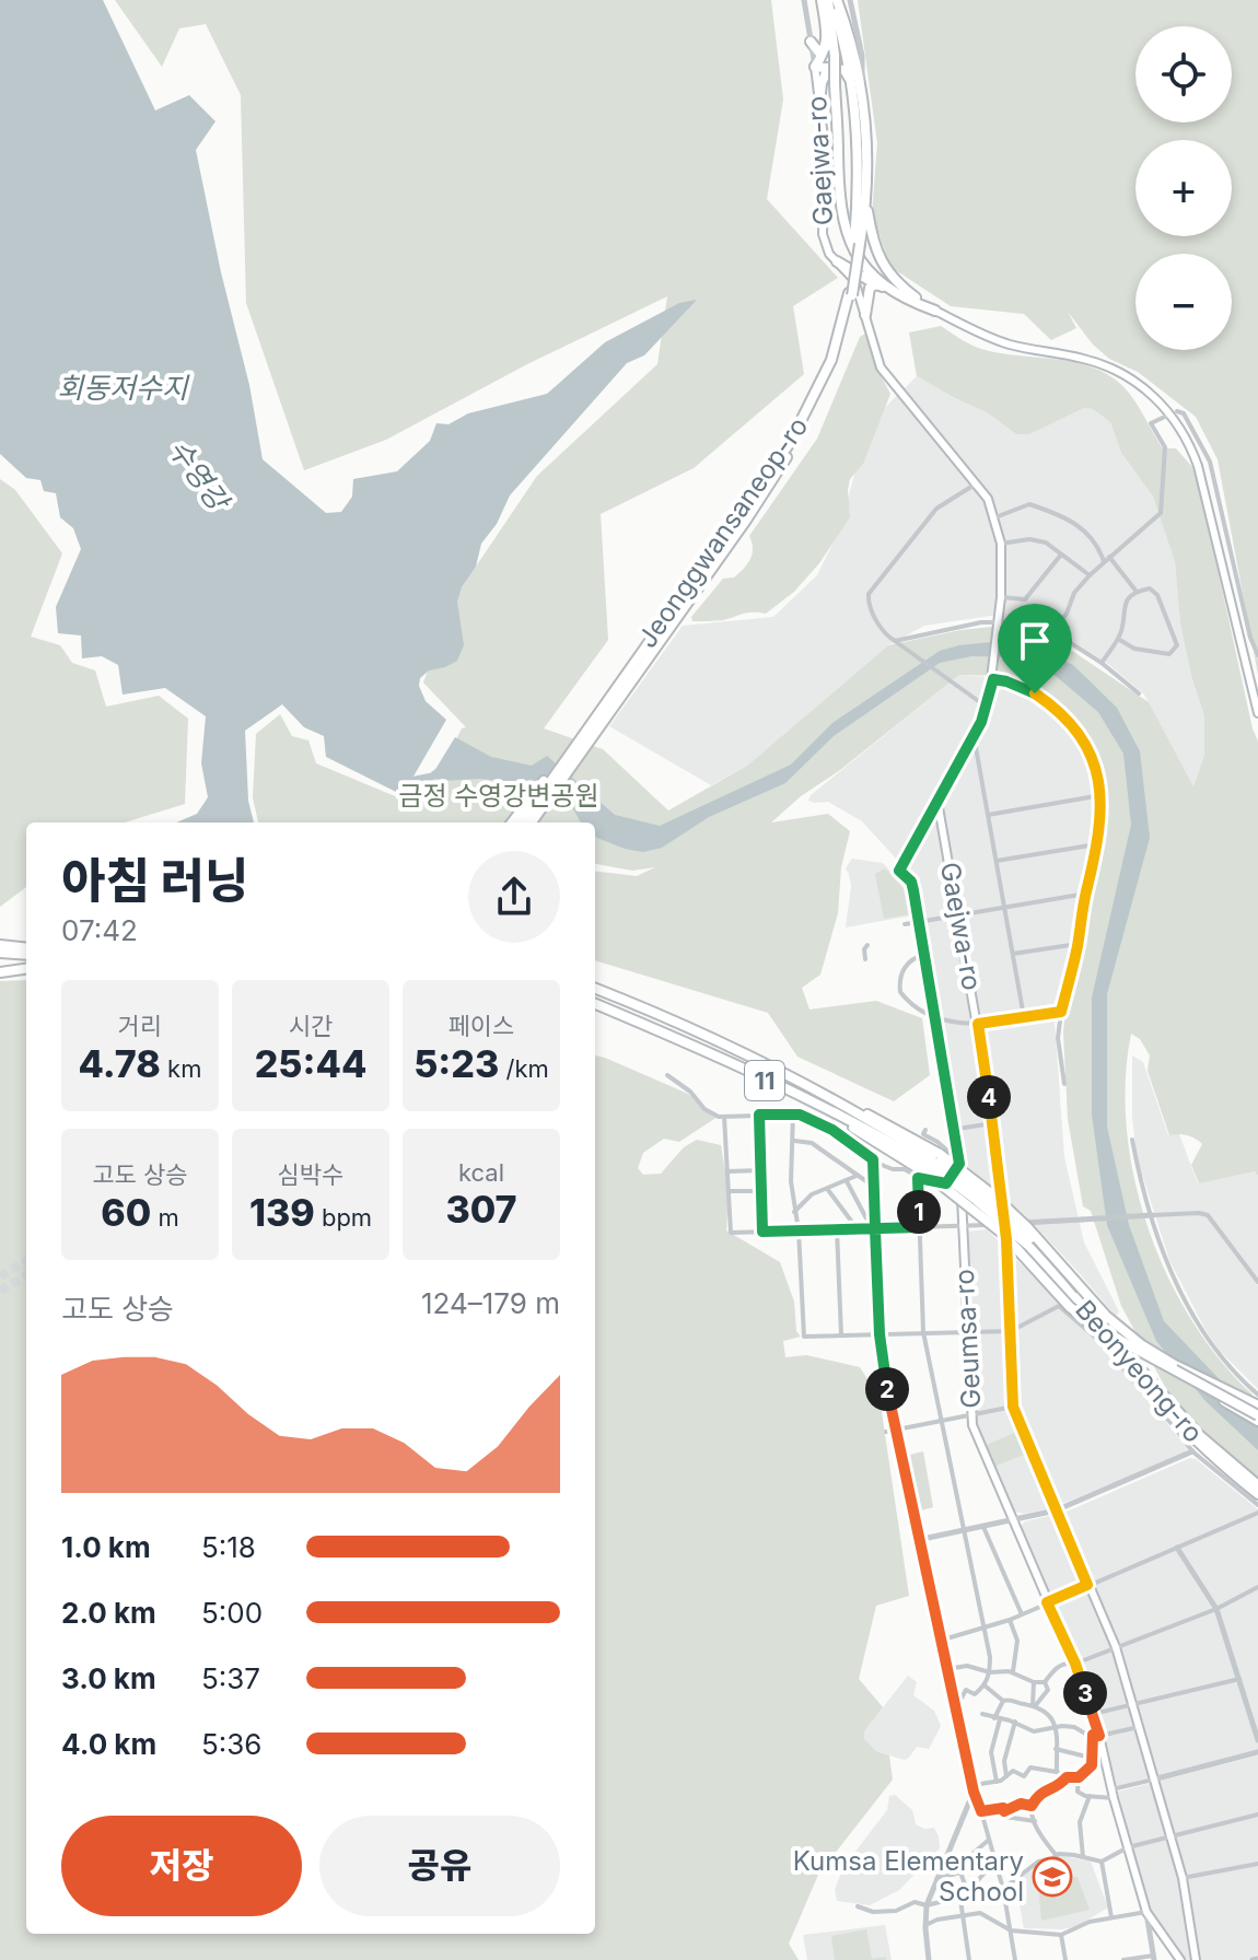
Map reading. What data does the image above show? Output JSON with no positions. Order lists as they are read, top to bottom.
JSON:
{
  "streets": {
    "highway": ["Jeonggwansaneop-ro", "11", "Beonyeong-ro"],
    "main road": ["Gaejwa-ro", "Geumsa-ro"]
  },
  "crossings": [
    ["Gaejwa-ro", "Geumsa-ro"]
  ],
  "water": ["회동저수지", "수영강"],
  "parks": ["금정 수영강변공원"],
  "places": {
    "school or university": ["Kumsa Elementary School"]
  },
  "page": {
    "map_buttons": ["+", "−"],
    "heading": ["아침 러닝", "07:42"],
    "stats": [
      ["거리", "4.78 km"],
      ["시간", "25:44"],
      ["페이스", "5:23 /km"],
      ["고도 상승", "60 m"],
      ["심박수", "139 bpm"],
      ["kcal", "307"]
    ],
    "pins": [
      "4",
      "1",
      "2",
      "3"
    ],
    "chart": ["고도 상승", "124–179 m"],
    "list": [
      {
        "name": "1.0 km",
        "note": "5:18"
      },
      {
        "name": "2.0 km",
        "note": "5:00"
      },
      {
        "name": "3.0 km",
        "note": "5:37"
      },
      {
        "name": "4.0 km",
        "note": "5:36"
      }
    ],
    "buttons": ["저장", "공유"]
  }
}
